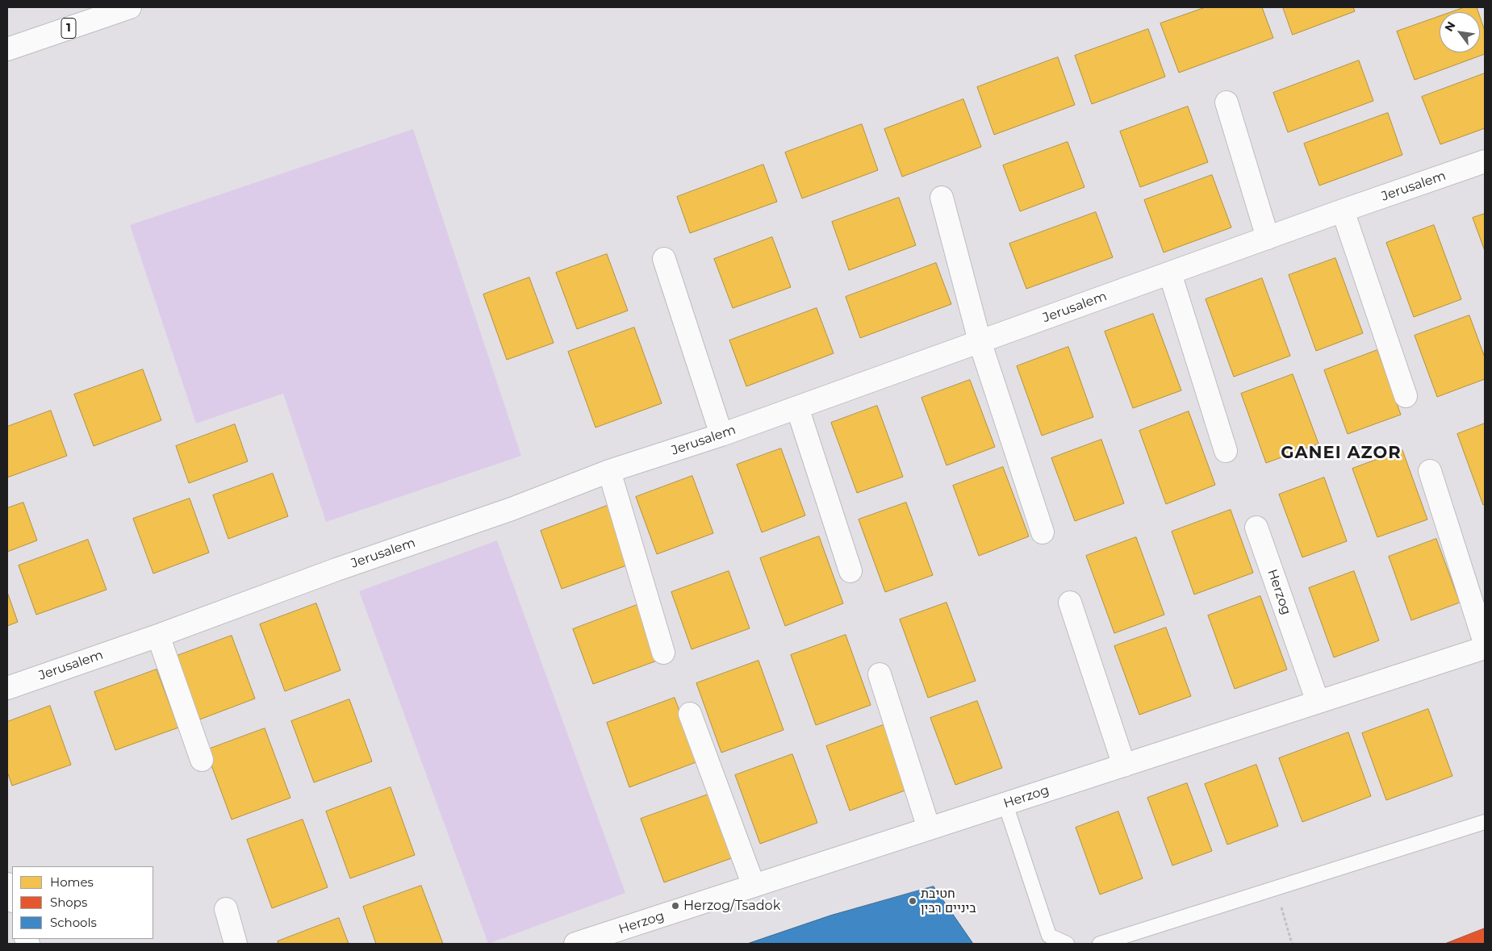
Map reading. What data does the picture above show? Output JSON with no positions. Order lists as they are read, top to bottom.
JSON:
{
  "streets": {
    "main road": ["1", "Jerusalem", "Herzog"]
  },
  "districts": ["GANEI AZOR"],
  "places": ["חטיבת ביניים רבין", "Herzog/Tsadok"],
  "legend": ["Homes", "Shops", "Schools"],
  "north": "top left"
}
